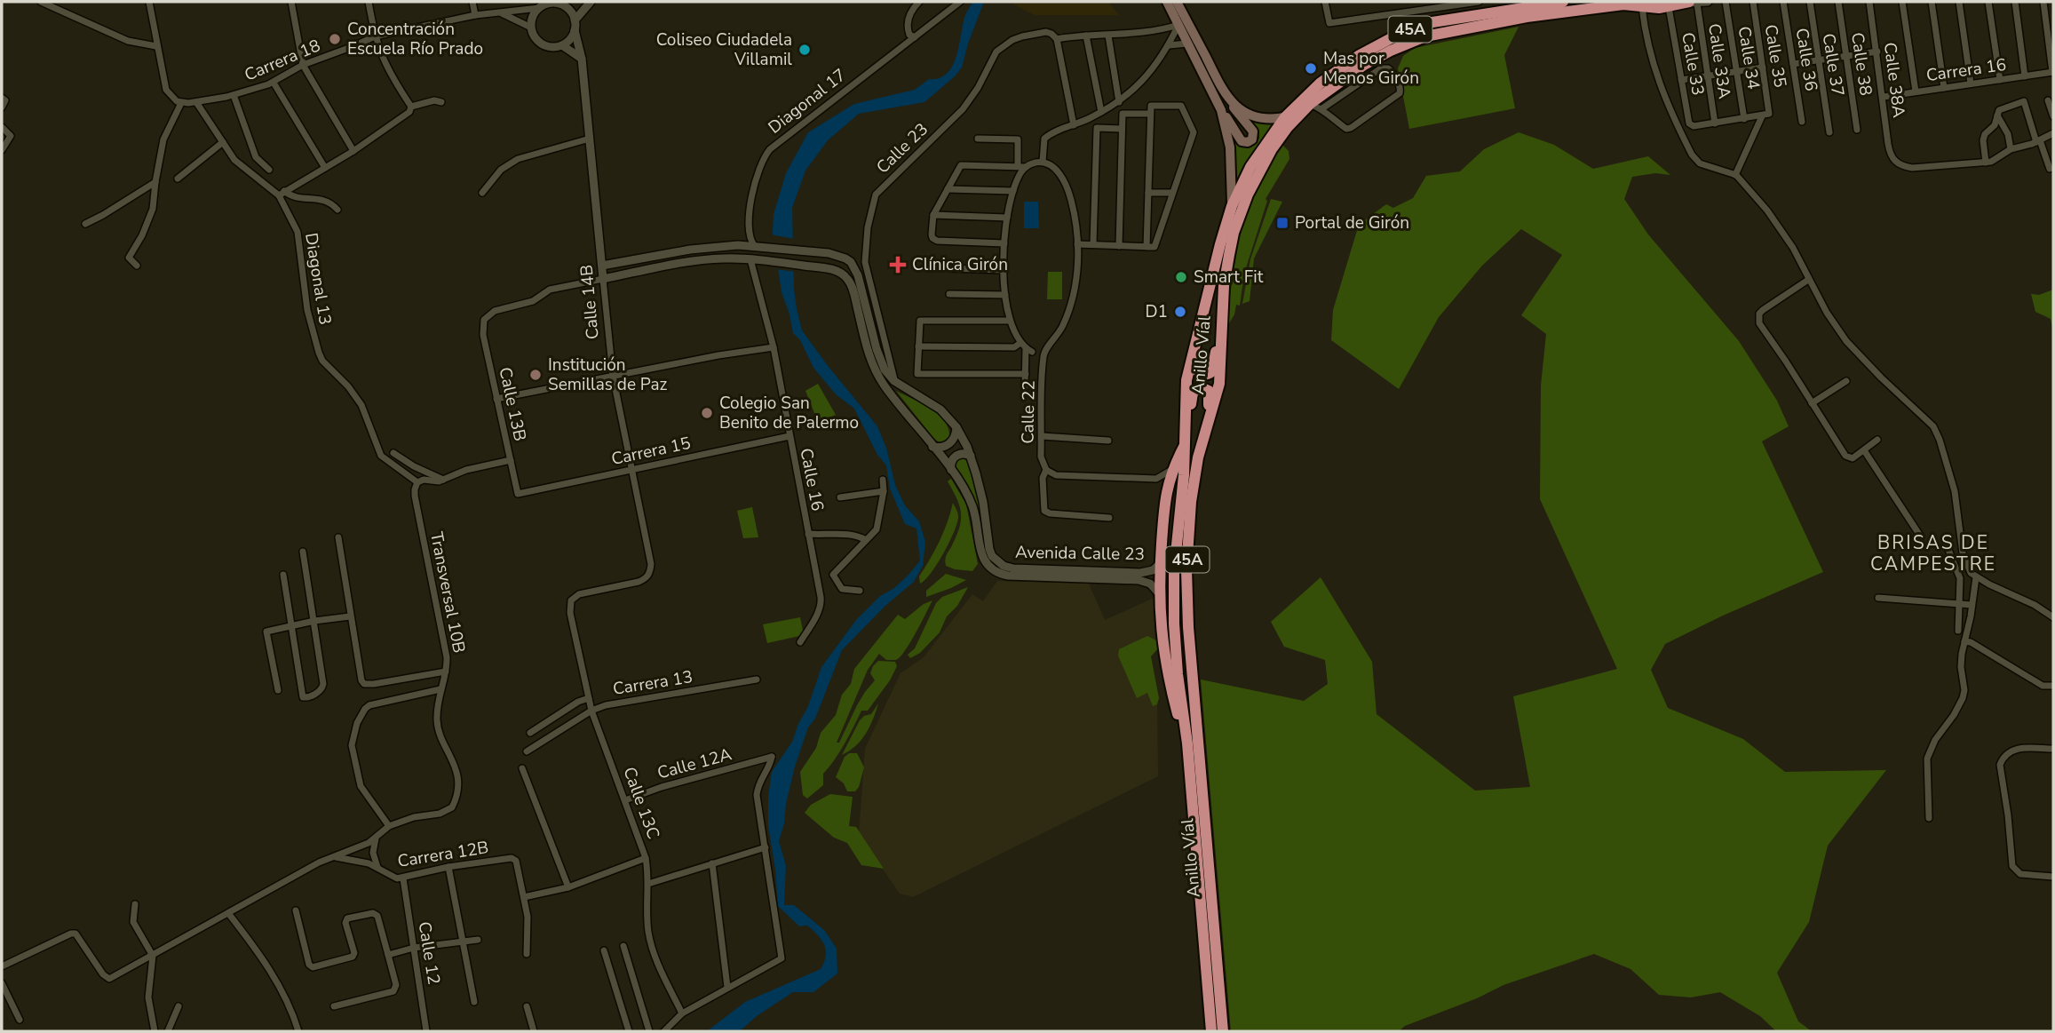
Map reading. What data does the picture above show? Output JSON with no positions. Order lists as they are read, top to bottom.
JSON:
{
  "streets": {
    "highway": ["45A", "Anillo Víal"],
    "street": [
      "Calle 35",
      "Calle 34",
      "Calle 36",
      "Carrera 18",
      "Calle 33A",
      "Calle 33",
      "Calle 38",
      "Calle 37",
      "Carrera 16",
      "Calle 38A",
      "Diagonal 17",
      "Calle 23",
      "Diagonal 13",
      "Calle 14B",
      "Calle 13B",
      "Calle 22",
      "Carrera 15",
      "Calle 16",
      "Avenida Calle 23",
      "Transversal 10B",
      "Carrera 13",
      "Calle 12A",
      "Calle 13C",
      "Carrera 12B",
      "Calle 12"
    ]
  },
  "crossings": [
    ["Carrera 18", "Calle 14B"],
    ["Calle 33A", "Calle 33"],
    ["Calle 33A", "Anillo Víal"],
    ["Calle 33", "Anillo Víal"],
    ["Carrera 16", "Calle 38A"],
    ["Diagonal 17", "Avenida Calle 23"],
    ["Calle 23", "Avenida Calle 23"],
    ["Diagonal 13", "Transversal 10B"],
    ["Calle 14B", "Calle 13B"],
    ["Calle 14B", "Carrera 15"],
    ["Calle 14B", "Calle 13C"],
    ["Calle 13B", "Carrera 15"],
    ["Carrera 15", "Calle 16"],
    ["Calle 16", "Avenida Calle 23"],
    ["Carrera 13", "Calle 13C"],
    ["Calle 12A", "Calle 13C"],
    ["Carrera 12B", "Calle 12"]
  ],
  "districts": ["BRISAS DE CAMPESTRE"],
  "places": {
    "other": [
      "Concentración Escuela Río Prado",
      "Coliseo Ciudadela Villamil",
      "Mas por Menos Girón",
      "Smart Fit",
      "D1",
      "Institución Semillas de Paz",
      "Colegio San Benito de Palermo"
    ],
    "transit": ["Portal de Girón"],
    "health": ["Clínica Girón"]
  }
}
